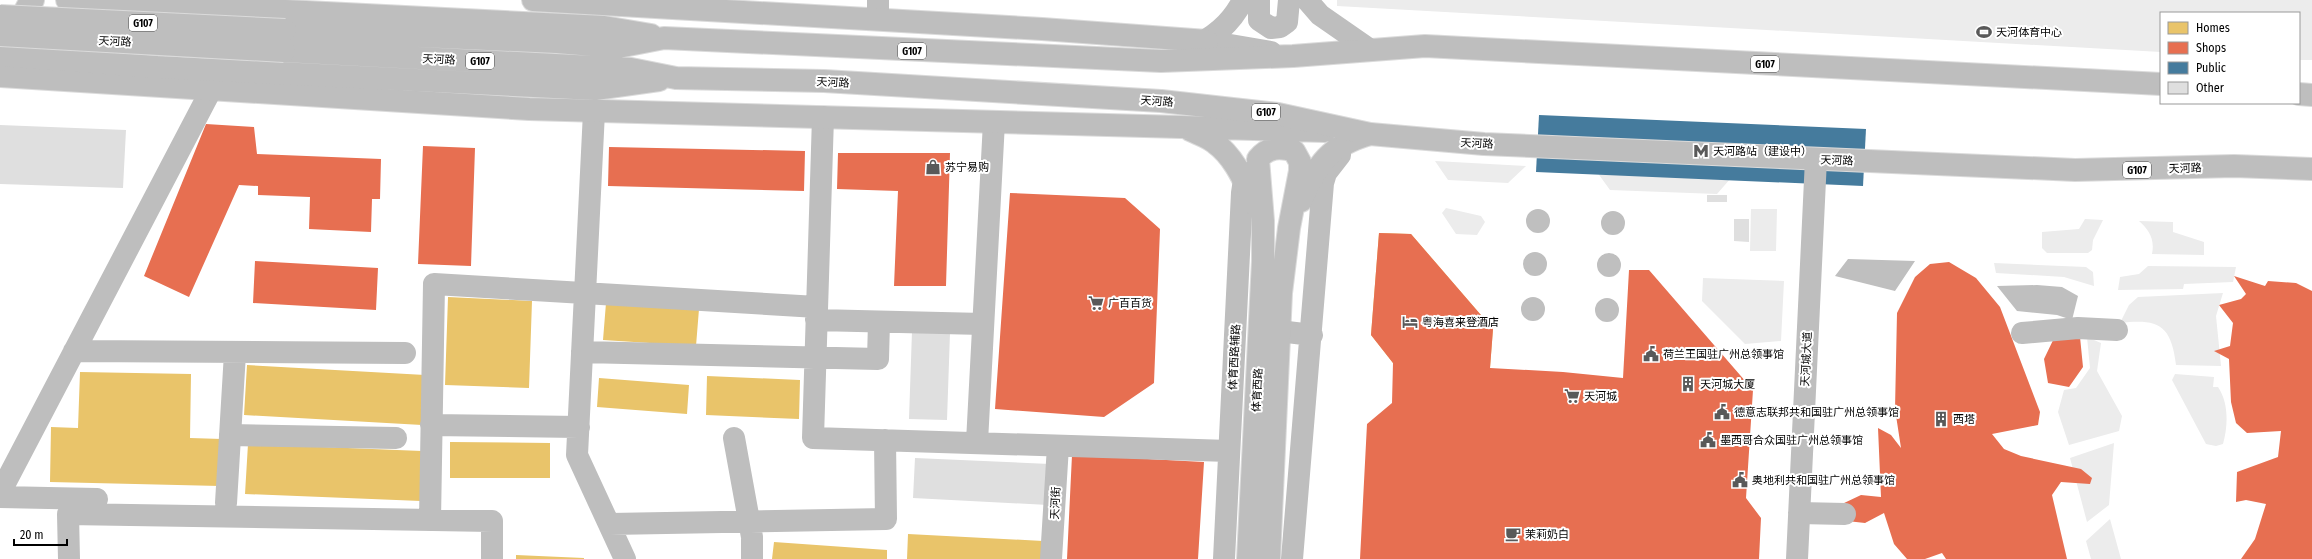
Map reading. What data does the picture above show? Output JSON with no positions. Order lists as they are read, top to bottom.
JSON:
{
  "streets": {
    "main road": [
      "G107",
      "天河路",
      "体育西路辅路",
      "天河城大道",
      "体育西路",
      "天河街"
    ]
  },
  "crossings": [
    ["天河路", "天河城大道"]
  ],
  "places": {
    "sports": ["天河体育中心"],
    "metro station": ["天河路站（建设中）"],
    "shop": ["苏宁易购"],
    "supermarket": ["广百百货", "天河城"],
    "hotel": ["粤海喜来登酒店"],
    "public building": [
      "荷兰王国驻广州总领事馆",
      "德意志联邦共和国驻广州总领事馆",
      "墨西哥合众国驻广州总领事馆",
      "奥地利共和国驻广州总领事馆"
    ],
    "building": ["天河城大厦", "西塔"],
    "cafe": ["茉莉奶白"]
  },
  "legend": [
    "Homes",
    "Shops",
    "Public",
    "Other"
  ],
  "scale_bar": "20 m"
}
